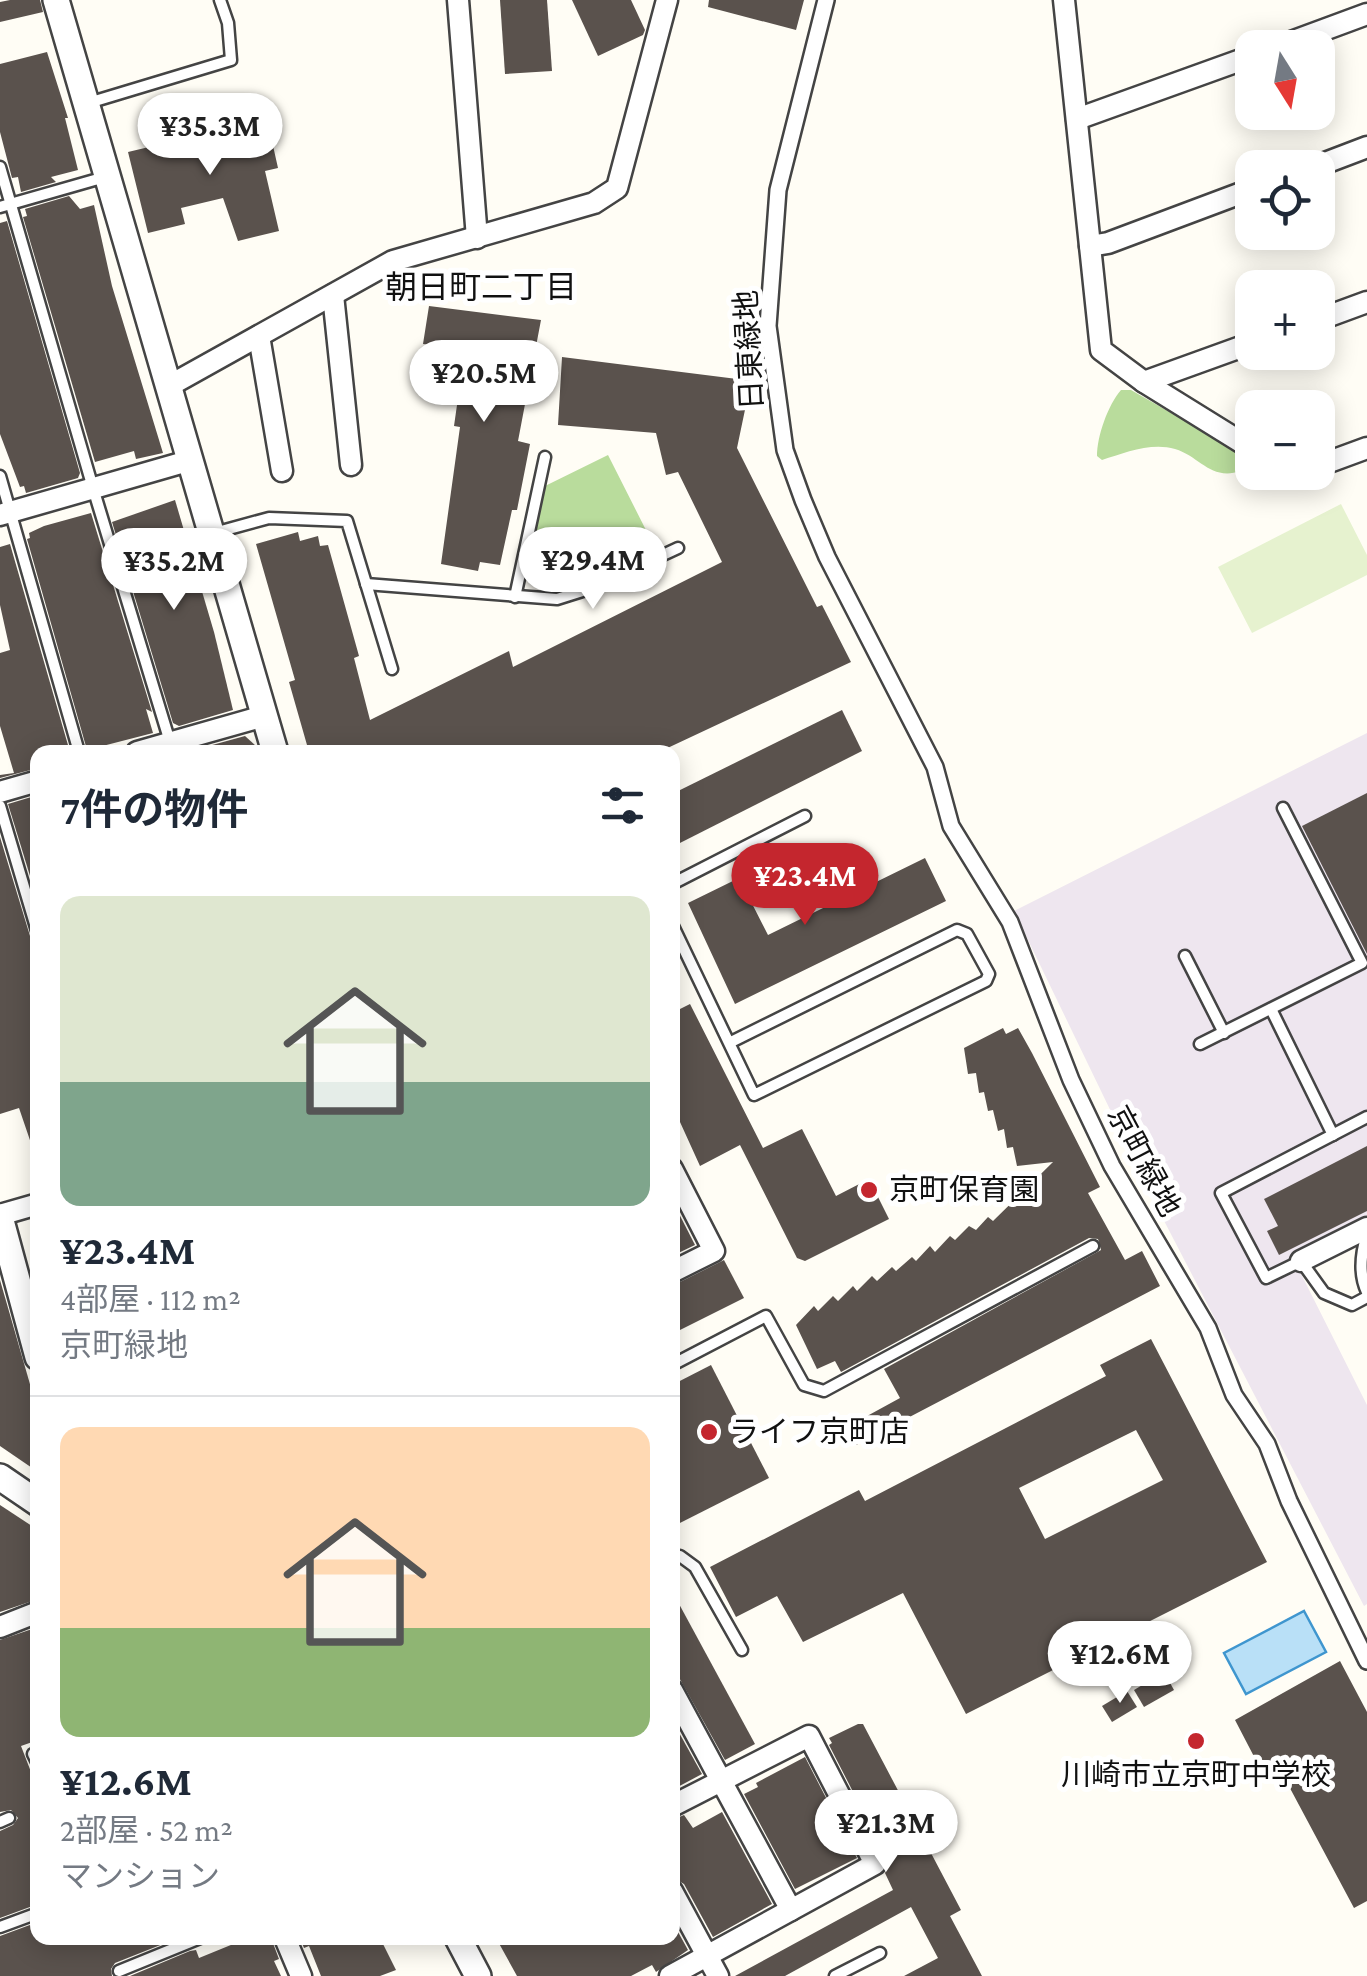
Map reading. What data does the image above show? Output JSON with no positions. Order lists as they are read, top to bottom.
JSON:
{
  "streets": {
    "street": ["日東緑地", "京町緑地"]
  },
  "crossings": [
    ["日東緑地", "京町緑地"]
  ],
  "districts": ["朝日町二丁目"],
  "places": ["京町保育園", "ライフ京町店", "川崎市立京町中学校"],
  "north": "bottom",
  "page": {
    "map_buttons": ["+", "−"],
    "price": [
      "¥35.3M",
      "¥20.5M",
      "¥29.4M",
      "¥35.2M",
      "¥23.4M",
      "¥12.6M",
      "¥21.3M"
    ],
    "heading": "7件の物件",
    "list": [
      {
        "name": "¥23.4M",
        "note": "4部屋 · 112 m² · 京町緑地"
      },
      {
        "name": "¥12.6M",
        "note": "2部屋 · 52 m² · マンション"
      }
    ]
  }
}
